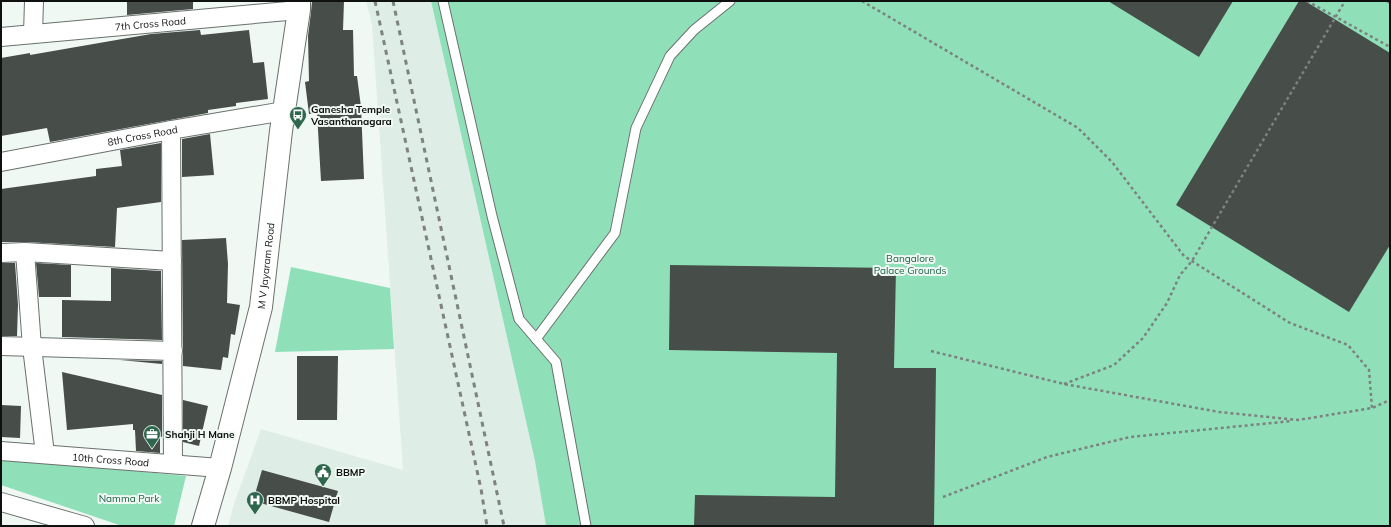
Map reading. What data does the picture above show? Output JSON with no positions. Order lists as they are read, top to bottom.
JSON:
{
  "streets": {
    "street": [
      "7th Cross Road",
      "8th Cross Road",
      "M V Jayaram Road",
      "10th Cross Road"
    ]
  },
  "crossings": [
    ["7th Cross Road", "M V Jayaram Road"],
    ["8th Cross Road", "M V Jayaram Road"],
    ["M V Jayaram Road", "10th Cross Road"]
  ],
  "parks": ["Bangalore Palace Grounds", "Namma Park"],
  "places": {
    "bus stop": ["Ganesha Temple Vasanthanagara"],
    "office": ["Shahji H Mane"],
    "public building": ["BBMP"],
    "hospital": ["BBMP Hospital"]
  }
}
